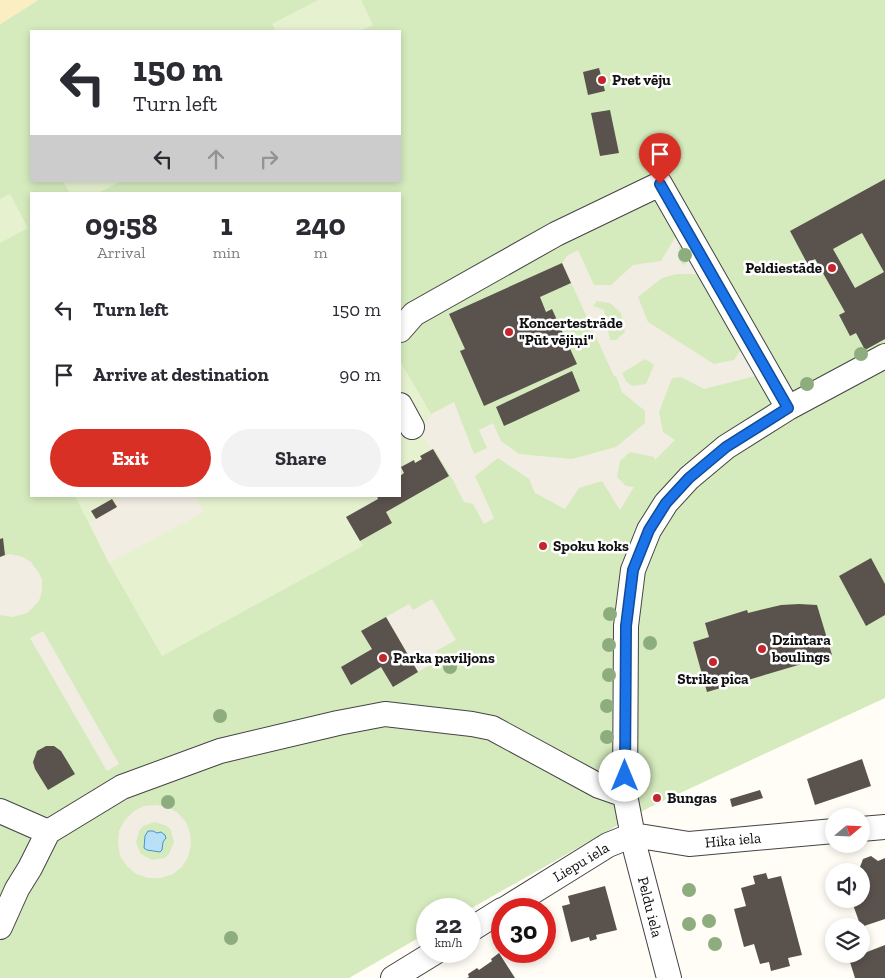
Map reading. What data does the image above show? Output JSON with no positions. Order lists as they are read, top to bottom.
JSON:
{
  "streets": {
    "street": ["Hika iela", "Liepu iela", "Peldu iela"]
  },
  "crossings": [
    ["Hika iela", "Liepu iela"],
    ["Hika iela", "Peldu iela"],
    ["Liepu iela", "Peldu iela"]
  ],
  "places": [
    "Pret vēju",
    "Peldiestāde",
    "Koncertestrāde \"Pūt vējiņi\"",
    "Spoku koks",
    "Dzintara boulings",
    "Parka paviljons",
    "Strike pica",
    "Bungas"
  ],
  "north": "right",
  "page": {
    "turn": ["150 m", "Turn left"],
    "eta": [
      "09:58",
      "Arrival",
      "1",
      "min",
      "240",
      "m"
    ],
    "list": [
      {
        "name": "Turn left",
        "value": "150 m"
      },
      {
        "name": "Arrive at destination",
        "value": "90 m"
      }
    ],
    "buttons": ["Exit", "Share"],
    "speed": "22 km/h",
    "limit": "30"
  }
}
